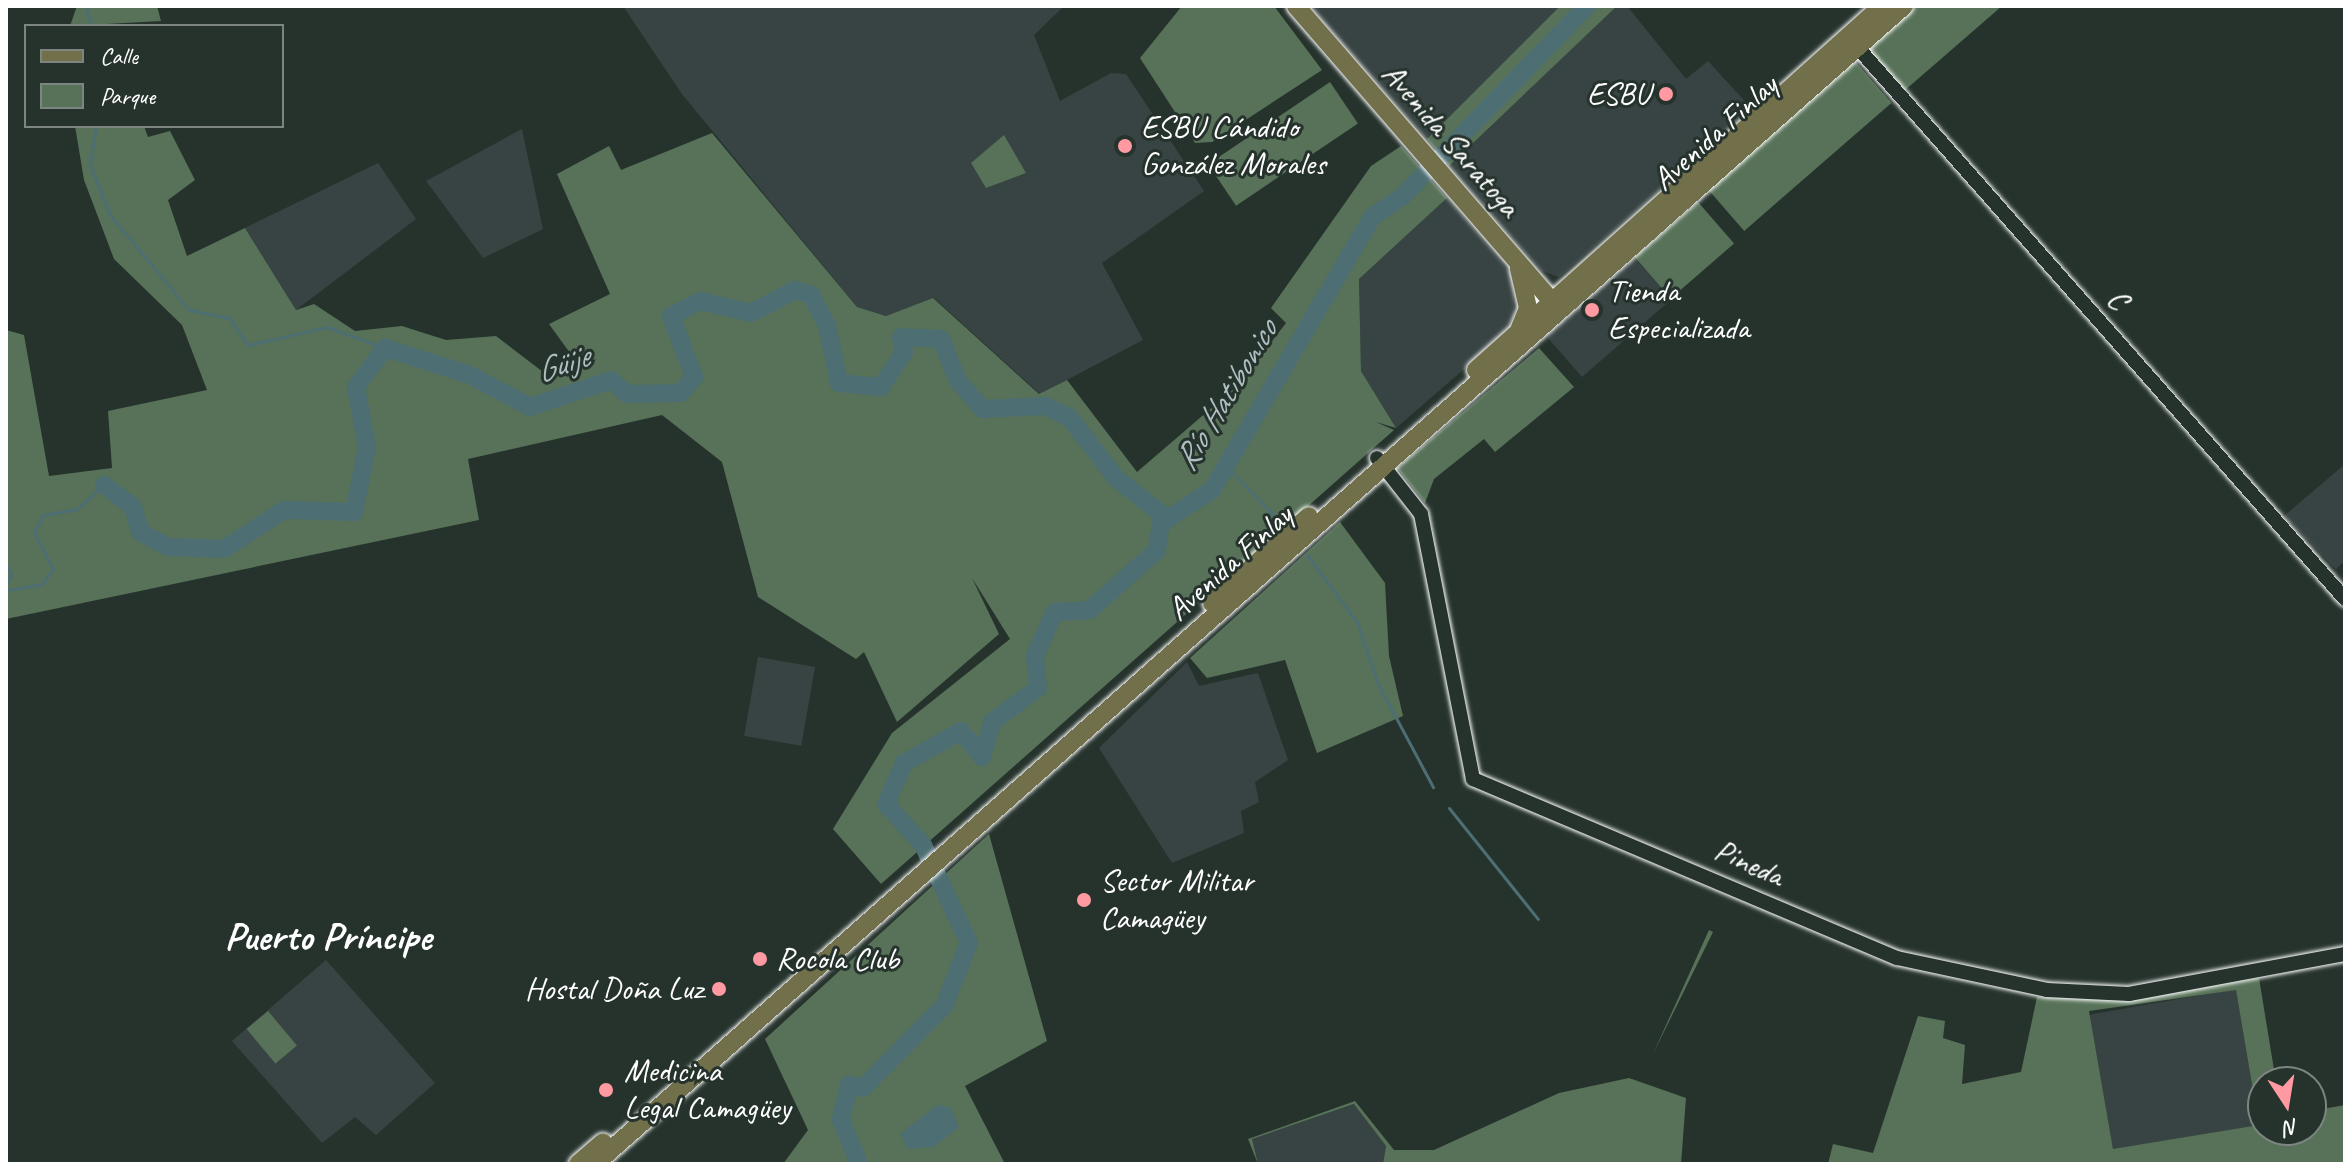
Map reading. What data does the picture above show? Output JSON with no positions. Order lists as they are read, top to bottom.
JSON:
{
  "streets": {
    "main road": ["Avenida Finlay", "Avenida Saratoga"],
    "street": ["C", "Pineda"]
  },
  "crossings": [
    ["Avenida Finlay", "Avenida Saratoga"],
    ["Avenida Finlay", "C"],
    ["Avenida Finlay", "Pineda"]
  ],
  "districts": ["Puerto Príncipe"],
  "water": ["Güije", "Río Hatibonico"],
  "places": [
    "ESBU",
    "ESBU Cándido González Morales",
    "Tienda Especializada",
    "Sector Militar Camagüey",
    "Rocola Club",
    "Hostal Doña Luz",
    "Medicina Legal Camagüey"
  ],
  "legend": ["Calle", "Parque"],
  "north": "bottom"
}
